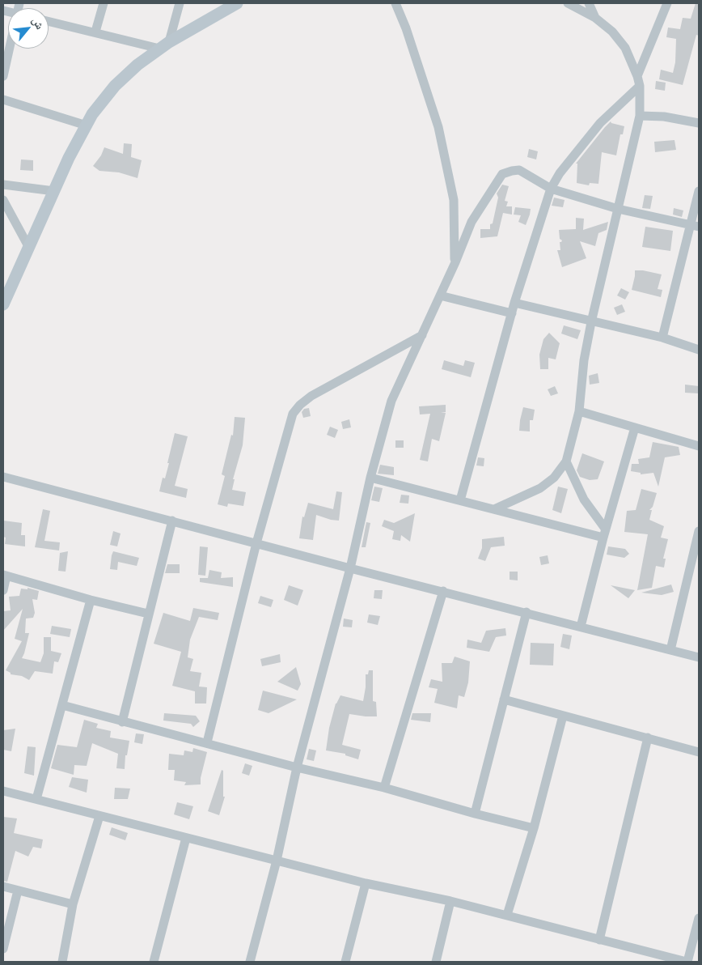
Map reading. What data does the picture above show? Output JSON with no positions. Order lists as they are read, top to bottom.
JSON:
{
  "north": "top right"
}
